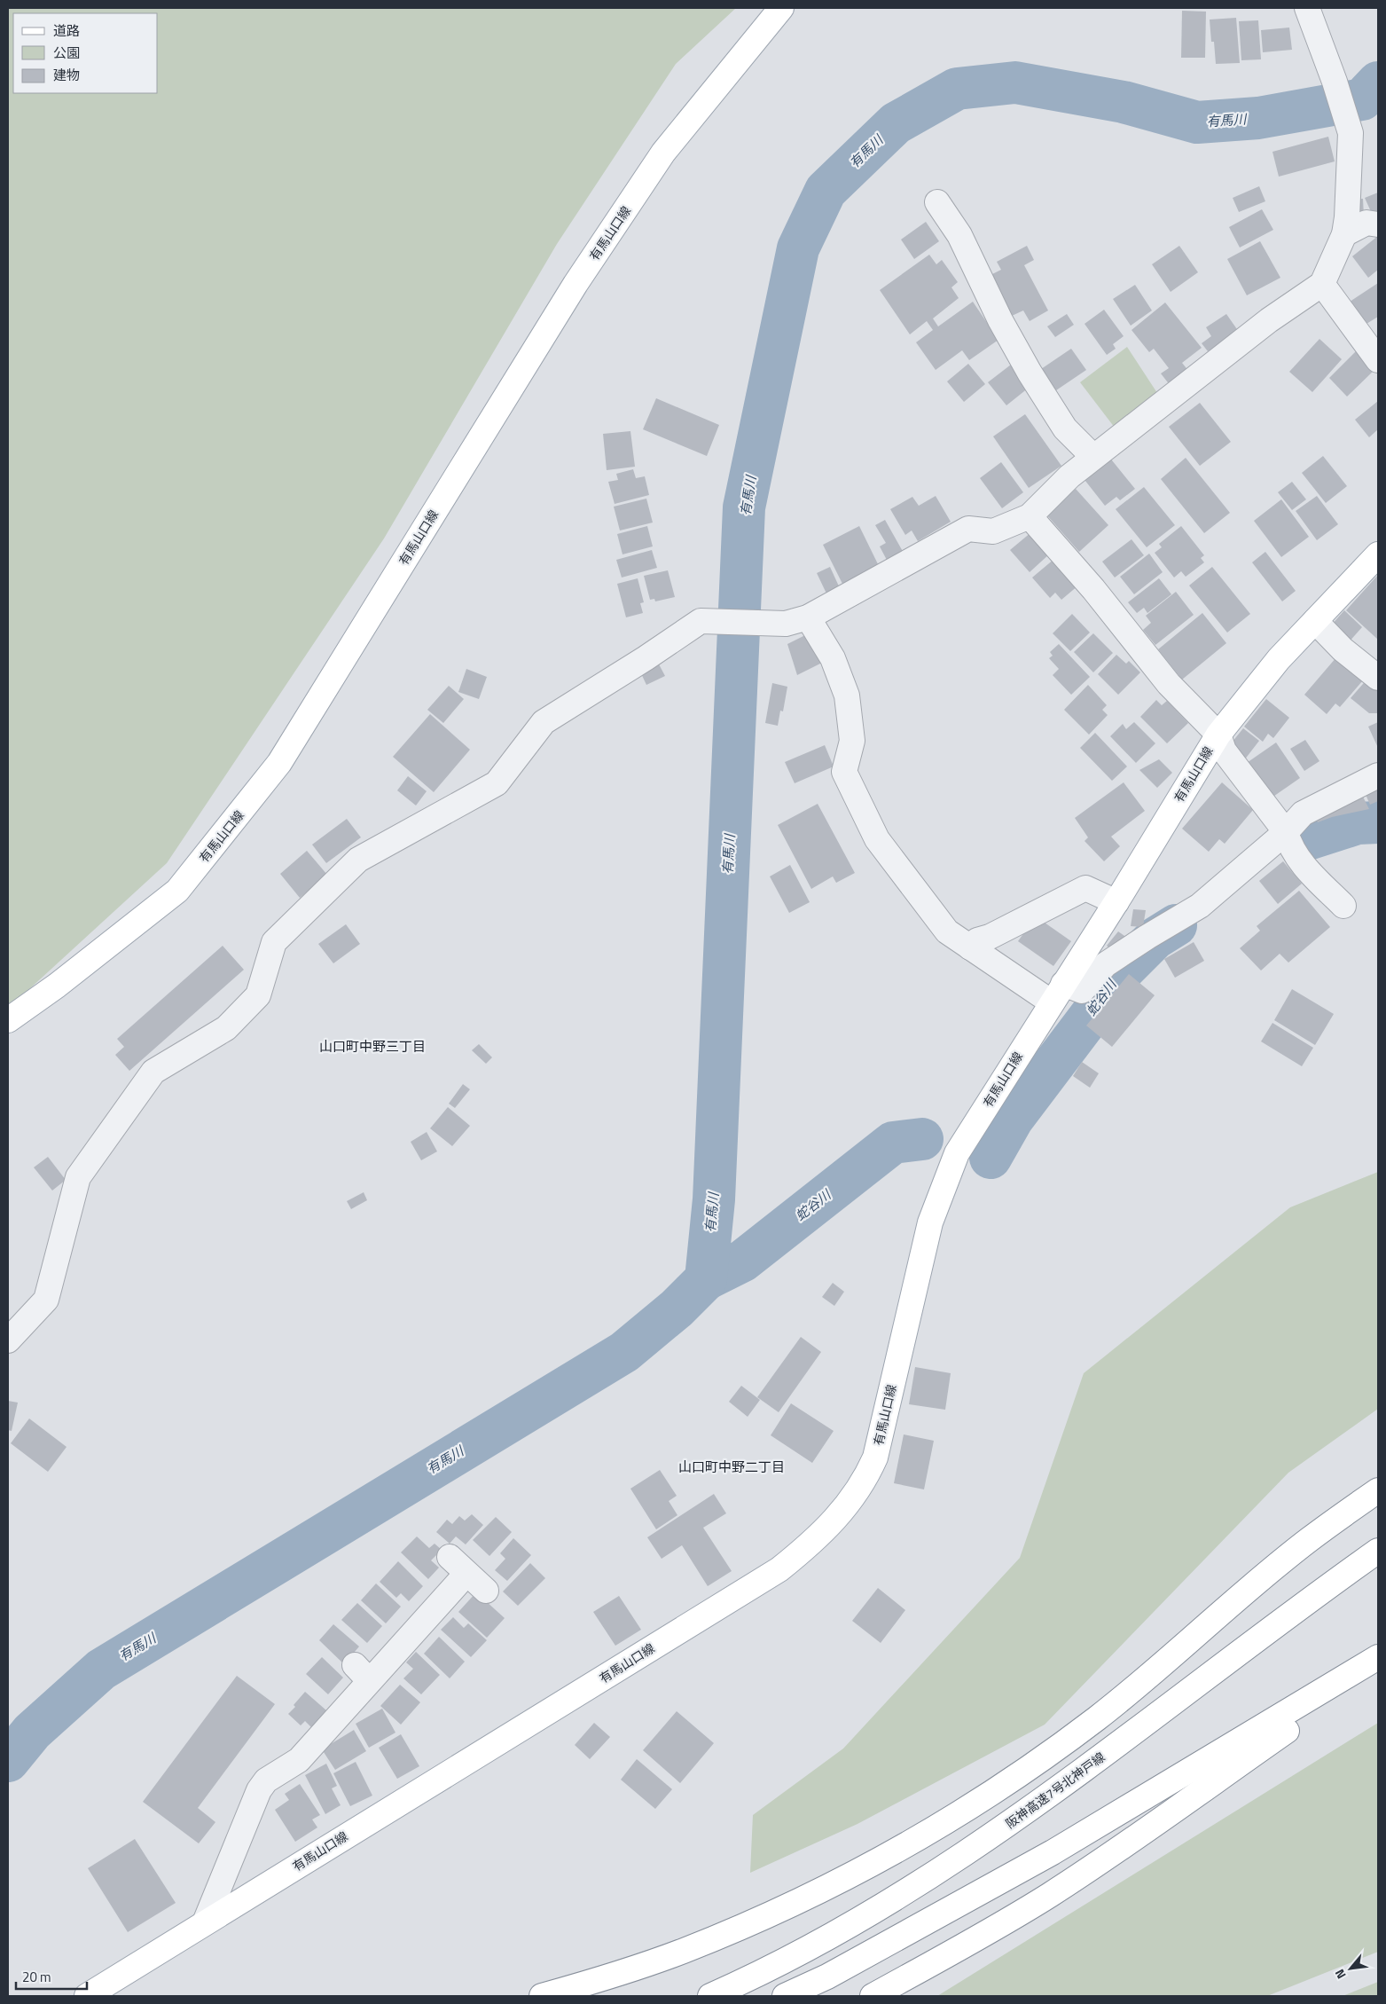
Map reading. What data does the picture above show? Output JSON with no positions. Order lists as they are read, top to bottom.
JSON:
{
  "streets": {
    "main road": ["有馬山口線", "阪神高速7号北神戸線"]
  },
  "districts": ["山口町中野三丁目", "山口町中野二丁目"],
  "water": ["有馬川", "蛇谷川"],
  "legend": ["道路", "公園", "建物"],
  "scale_bar": "20 m",
  "north": "bottom left"
}
